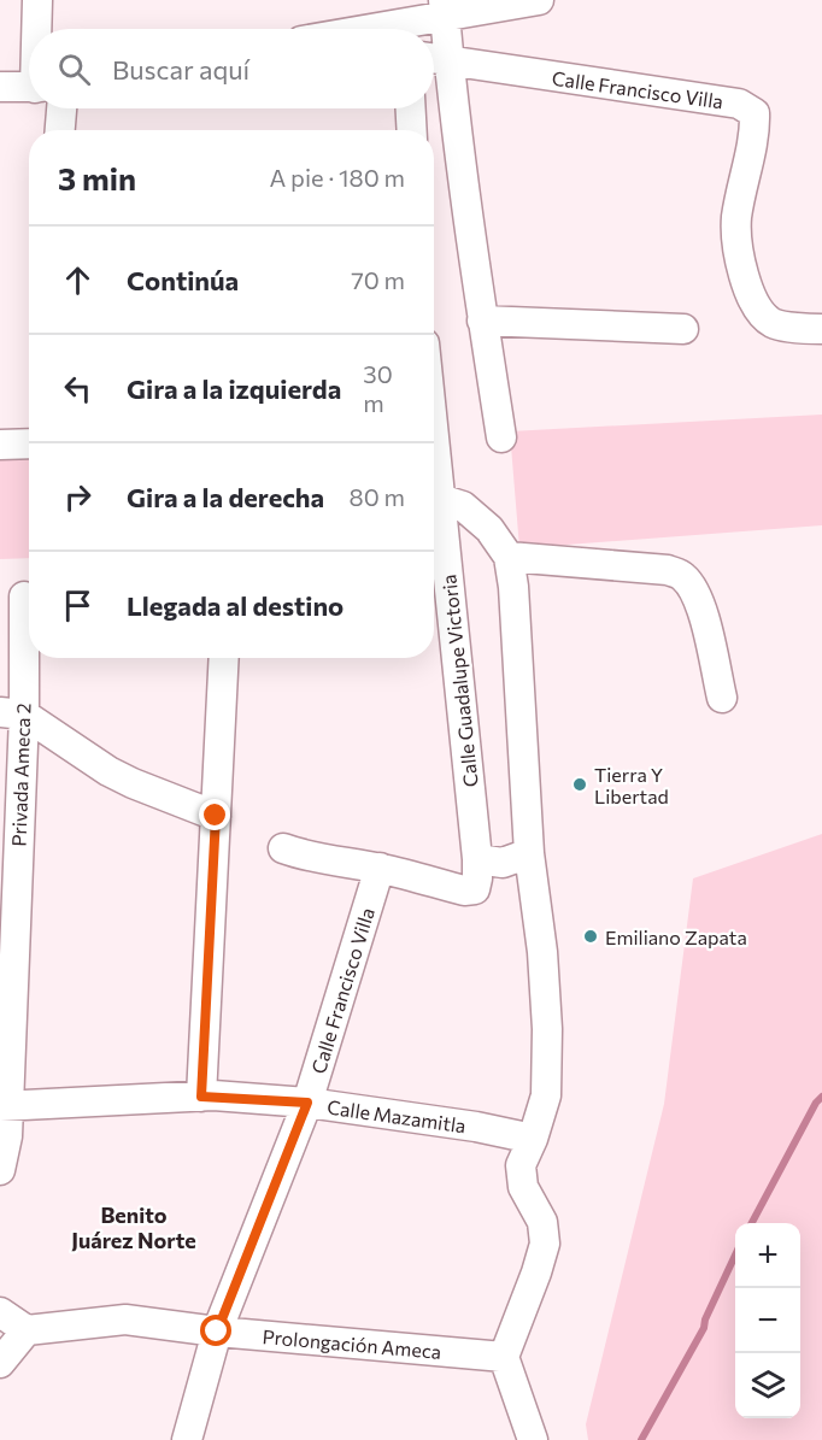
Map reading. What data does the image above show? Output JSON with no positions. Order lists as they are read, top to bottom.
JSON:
{
  "streets": {
    "street": [
      "Calle Francisco Villa",
      "Calle Guadalupe Victoria",
      "Privada Ameca 2",
      "Calle Mazamitla",
      "Prolongación Ameca"
    ]
  },
  "crossings": [
    ["Calle Francisco Villa", "Calle Guadalupe Victoria"],
    ["Calle Francisco Villa", "Calle Mazamitla"],
    ["Calle Francisco Villa", "Prolongación Ameca"],
    ["Privada Ameca 2", "Calle Mazamitla"]
  ],
  "districts": ["Benito Juárez Norte"],
  "places": ["Tierra Y Libertad", "Emiliano Zapata"],
  "page": {
    "search": "Buscar aquí",
    "heading": ["3 min", "A pie · 180 m"],
    "list": [
      ["Continúa", "70 m"],
      ["Gira a la izquierda", "30 m"],
      ["Gira a la derecha", "80 m"],
      "Llegada al destino"
    ],
    "map_buttons": ["+", "−"]
  }
}
